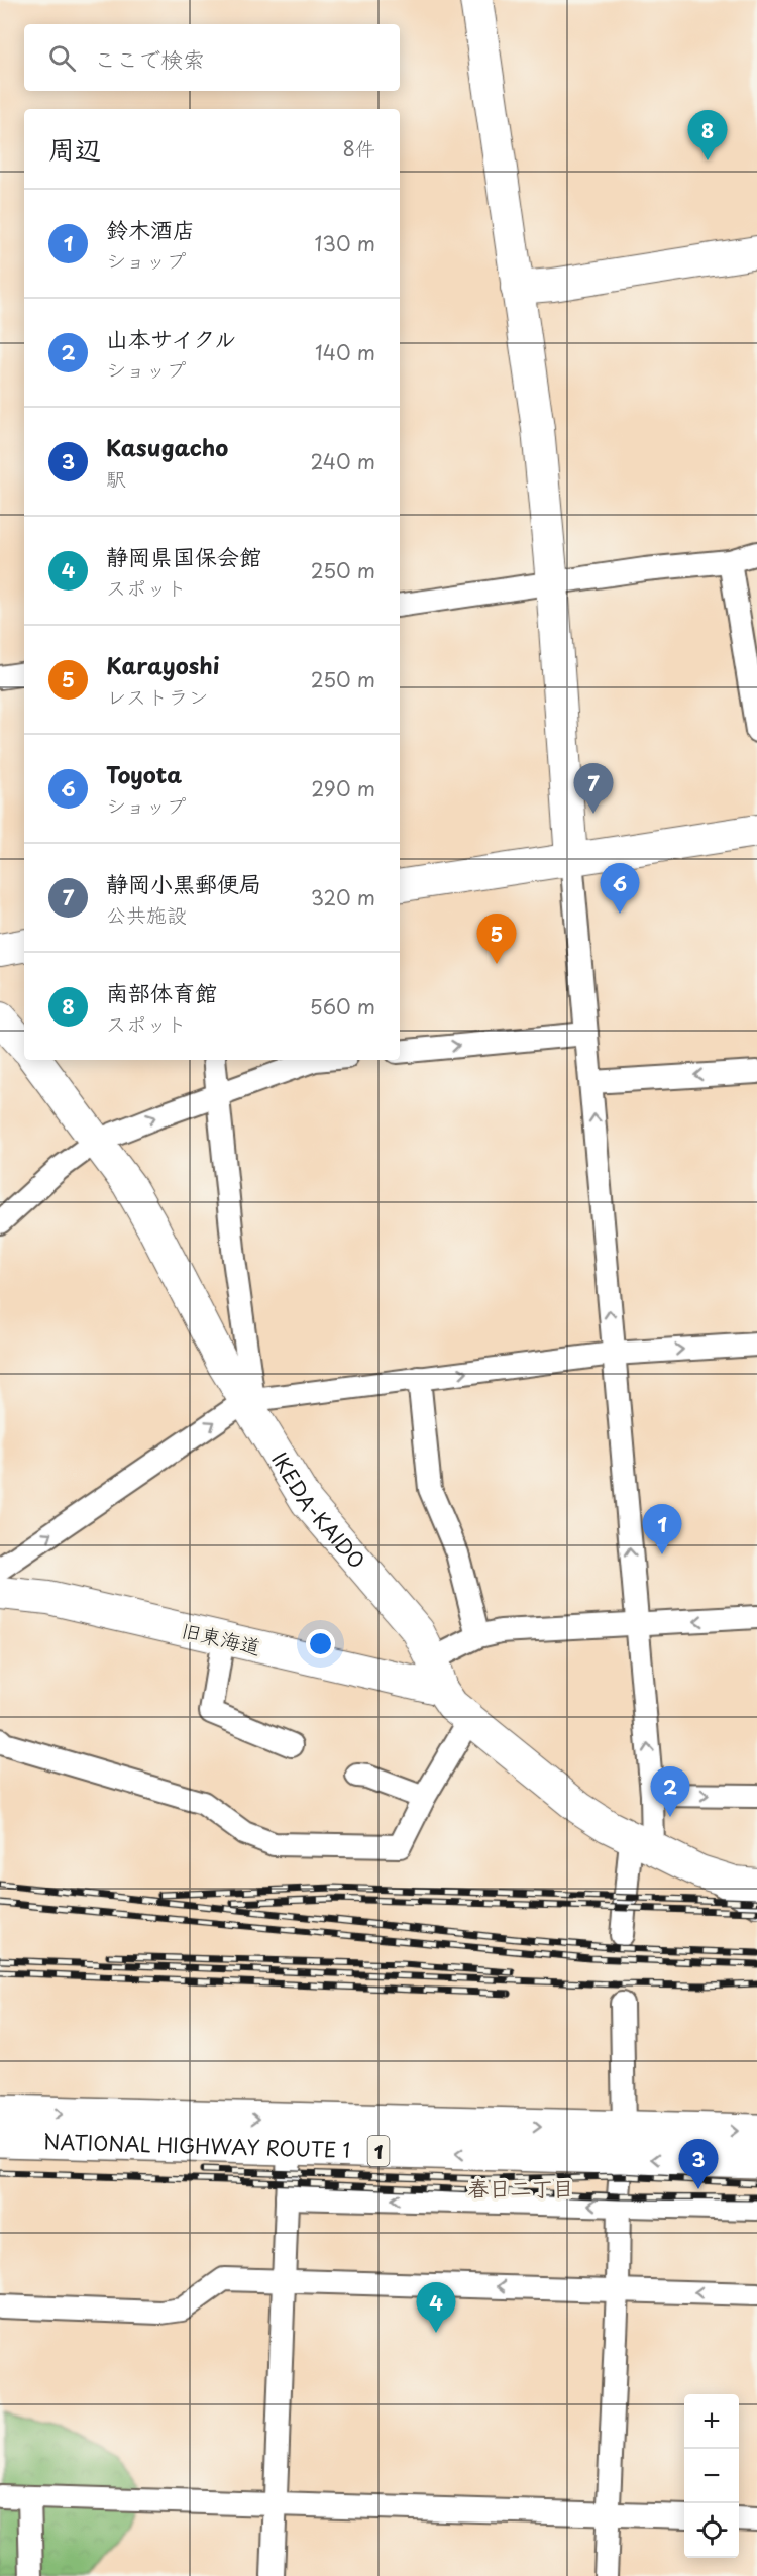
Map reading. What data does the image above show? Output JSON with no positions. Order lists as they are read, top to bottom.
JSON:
{
  "streets": {
    "highway": ["NATIONAL HIGHWAY ROUTE 1", "1"],
    "street": ["IKEDA-KAIDO", "旧東海道"]
  },
  "crossings": [
    ["IKEDA-KAIDO", "旧東海道"]
  ],
  "districts": ["春日二丁目"],
  "page": {
    "search": "ここで検索",
    "heading": ["周辺", "8件"],
    "pins": [
      "8",
      "7",
      "6",
      "5",
      "1",
      "2",
      "3",
      "4"
    ],
    "list": [
      {
        "mark": "1",
        "name": "鈴木酒店",
        "note": "ショップ",
        "value": "130 m"
      },
      {
        "mark": "2",
        "name": "山本サイクル",
        "note": "ショップ",
        "value": "140 m"
      },
      {
        "mark": "3",
        "name": "Kasugacho",
        "note": "駅",
        "value": "240 m"
      },
      {
        "mark": "4",
        "name": "静岡県国保会館",
        "note": "スポット",
        "value": "250 m"
      },
      {
        "mark": "5",
        "name": "Karayoshi",
        "note": "レストラン",
        "value": "250 m"
      },
      {
        "mark": "6",
        "name": "Toyota",
        "note": "ショップ",
        "value": "290 m"
      },
      {
        "mark": "7",
        "name": "静岡小黒郵便局",
        "note": "公共施設",
        "value": "320 m"
      },
      {
        "mark": "8",
        "name": "南部体育館",
        "note": "スポット",
        "value": "560 m"
      }
    ],
    "map_buttons": ["+", "−"]
  }
}
